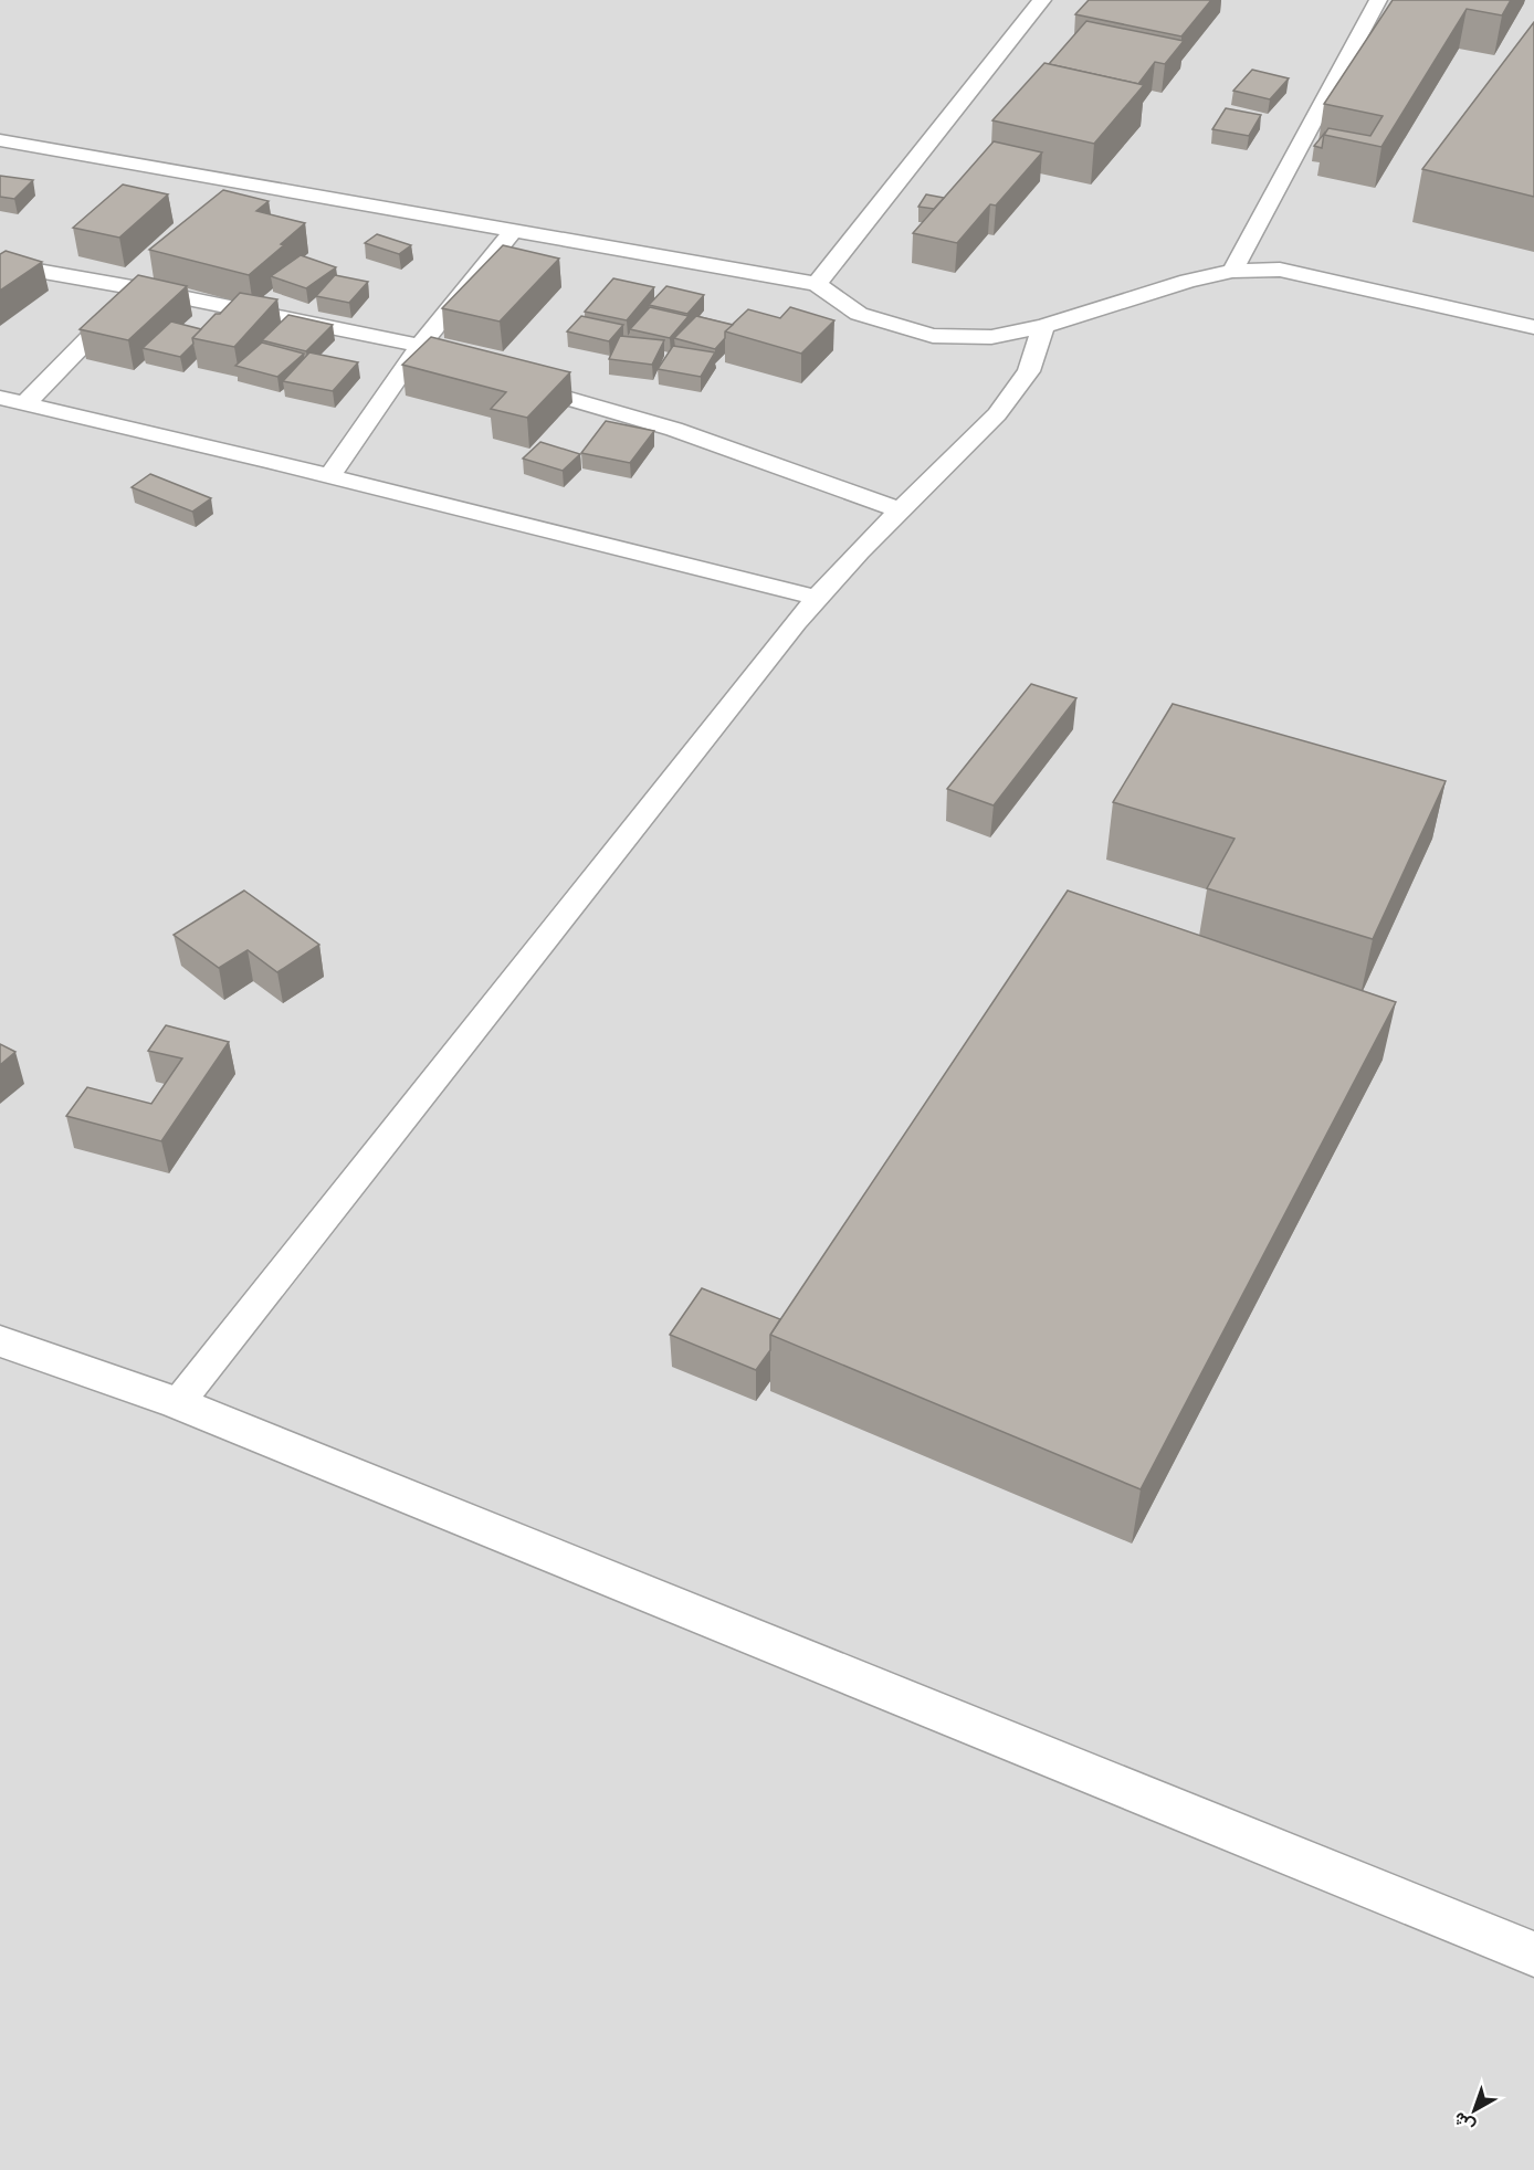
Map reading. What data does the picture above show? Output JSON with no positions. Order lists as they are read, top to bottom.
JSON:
{
  "north": "bottom left"
}
